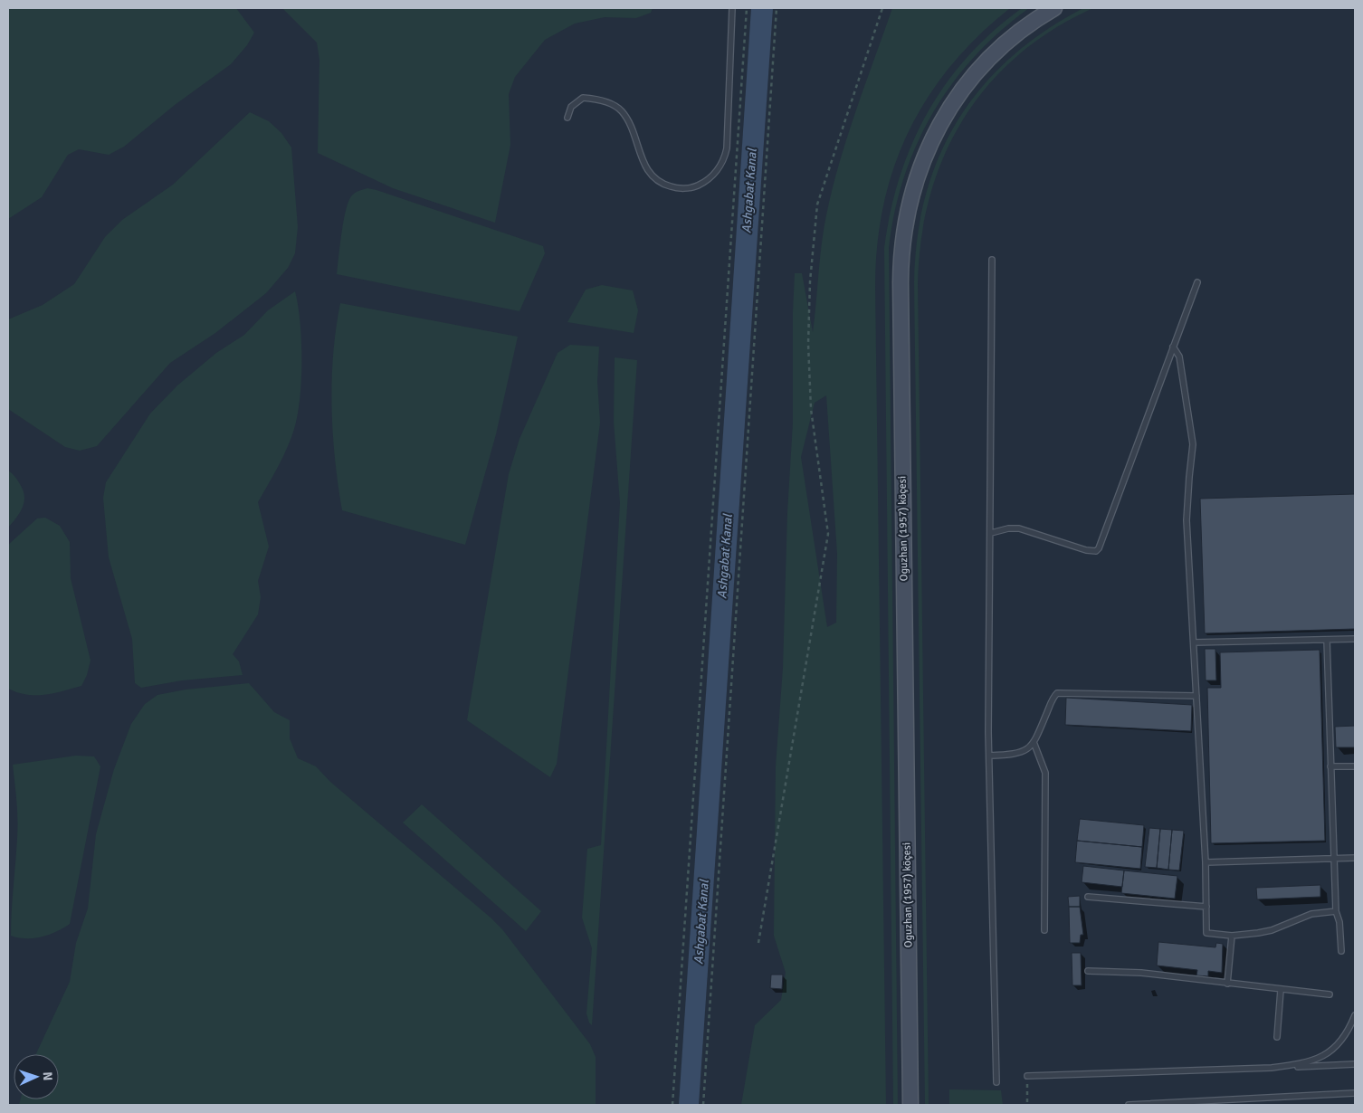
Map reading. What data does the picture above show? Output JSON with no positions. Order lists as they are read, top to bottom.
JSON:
{
  "streets": {
    "main road": ["Oguzhan (1957) köçesi"]
  },
  "water": ["Ashgabat Kanal"],
  "north": "right"
}
